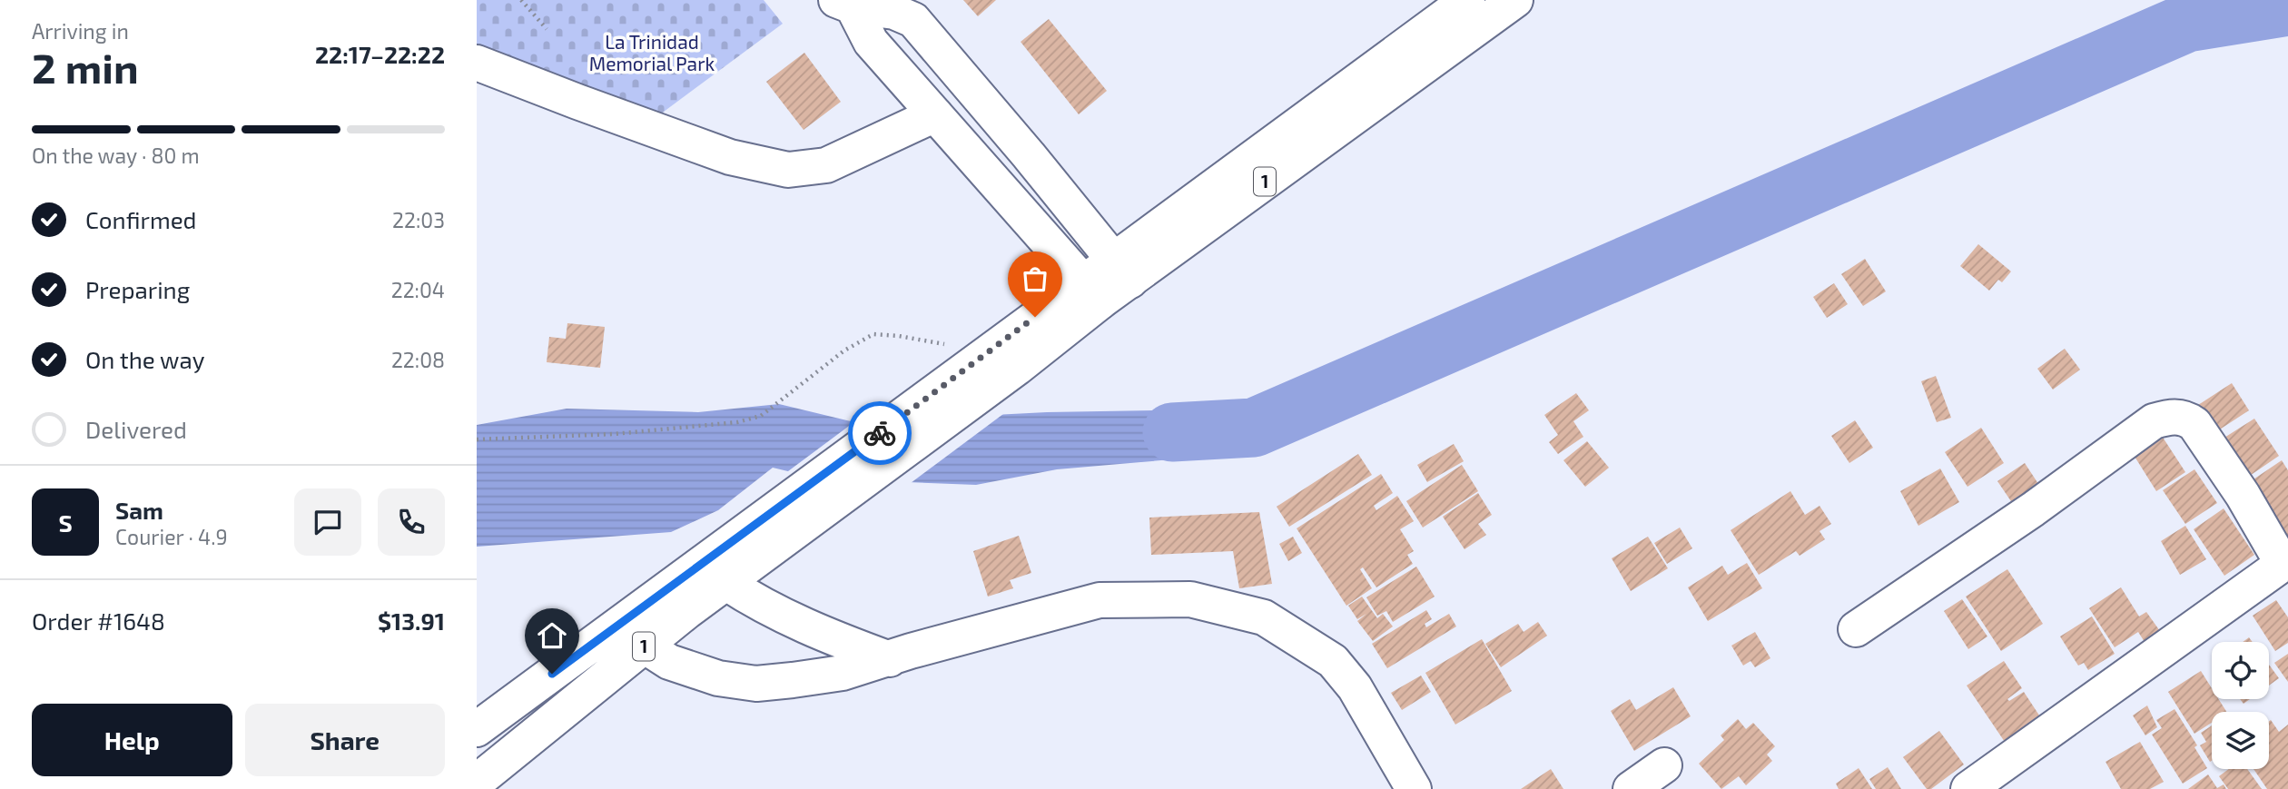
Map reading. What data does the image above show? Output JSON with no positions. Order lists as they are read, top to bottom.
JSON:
{
  "streets": {
    "main road": ["1"]
  },
  "parks": ["La Trinidad Memorial Park"],
  "page": {
    "heading": ["2 min", "Arriving in", "22:17–22:22"],
    "panel": [
      "Sam",
      "Courier · 4.9",
      "Order #1648",
      "$13.91"
    ],
    "bar": "On the way · 80 m",
    "list": [
      ["Confirmed", "22:03"],
      ["Preparing", "22:04"],
      ["On the way", "22:08"],
      "Delivered"
    ],
    "round": "S",
    "buttons": ["Help", "Share"]
  }
}
